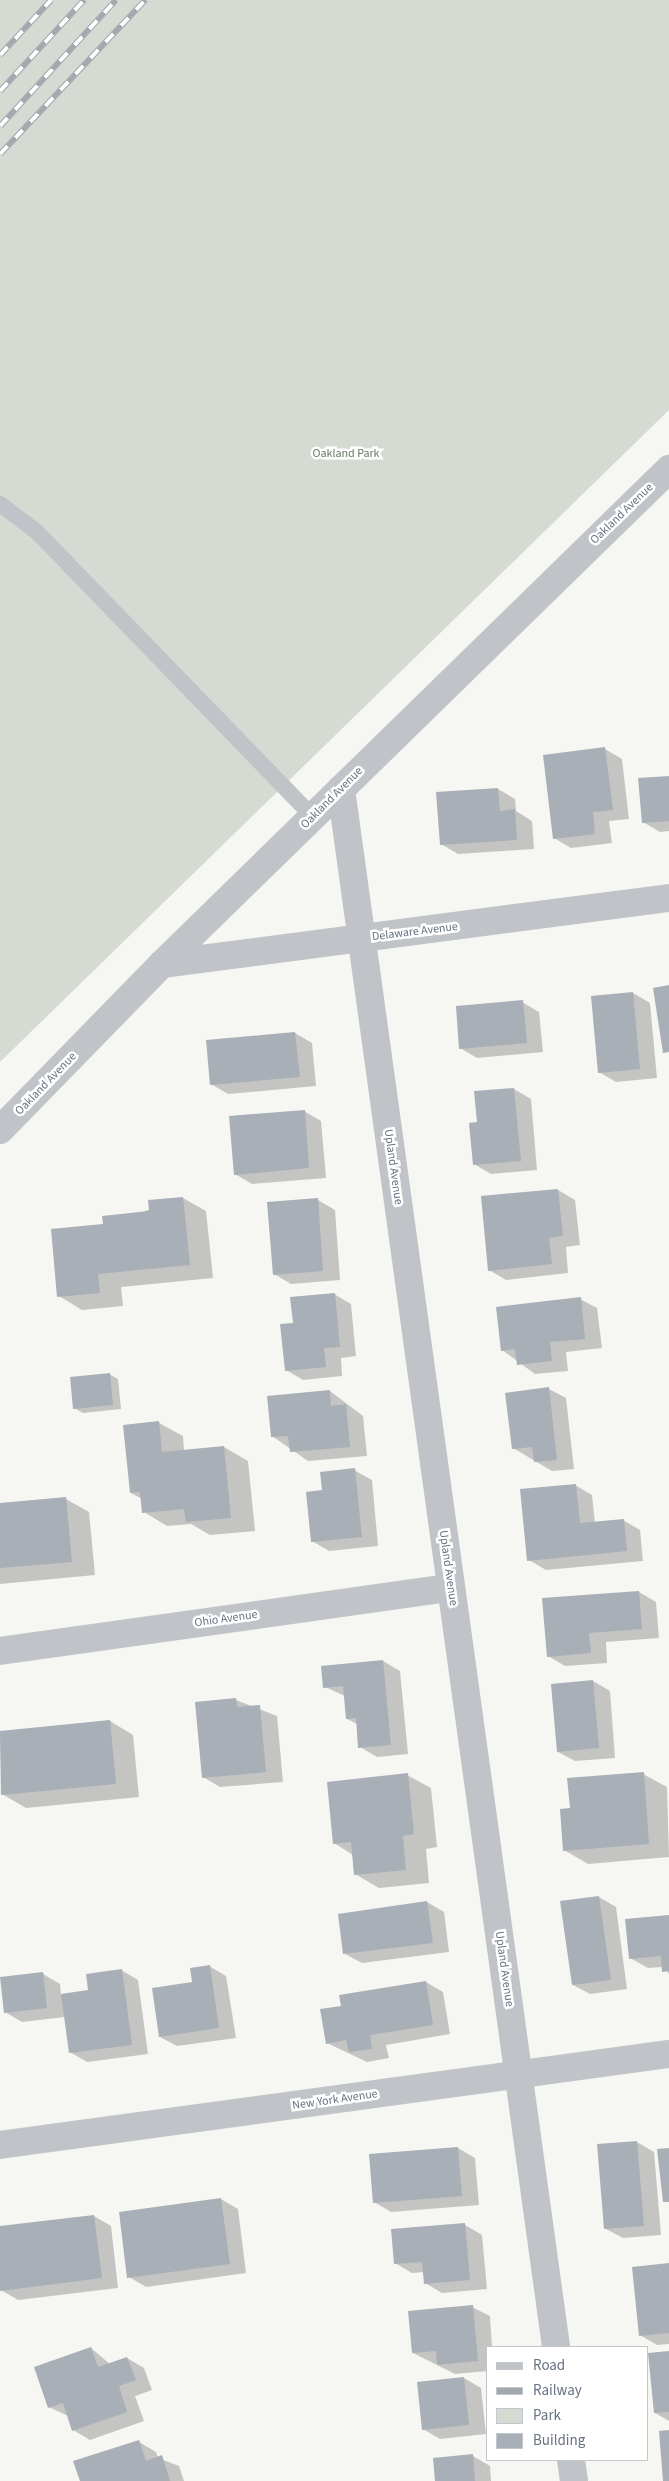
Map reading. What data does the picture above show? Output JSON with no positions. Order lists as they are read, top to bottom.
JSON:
{
  "streets": {
    "street": [
      "Oakland Avenue",
      "Delaware Avenue",
      "Upland Avenue",
      "Ohio Avenue",
      "New York Avenue"
    ]
  },
  "crossings": [
    ["Oakland Avenue", "Delaware Avenue"],
    ["Oakland Avenue", "Upland Avenue"],
    ["Delaware Avenue", "Upland Avenue"],
    ["Upland Avenue", "Ohio Avenue"],
    ["Upland Avenue", "New York Avenue"]
  ],
  "parks": ["Oakland Park"],
  "legend": [
    "Road",
    "Railway",
    "Park",
    "Building"
  ]
}
